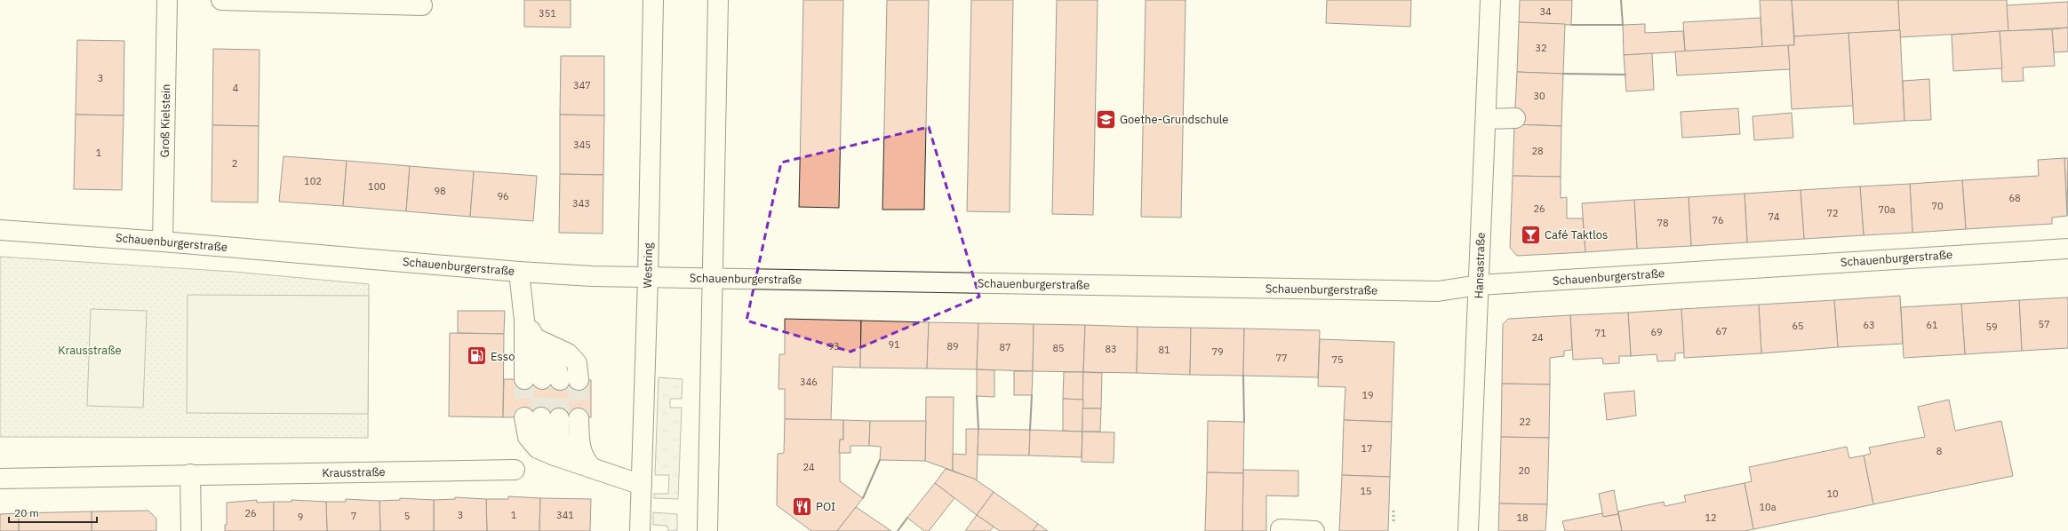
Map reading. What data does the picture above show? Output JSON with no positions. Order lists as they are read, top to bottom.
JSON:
{
  "streets": {
    "street": [
      "Groß Kielstein",
      "Schauenburgerstraße",
      "Westring",
      "Hansastraße",
      "Krausstraße"
    ]
  },
  "crossings": [
    ["Groß Kielstein", "Schauenburgerstraße"],
    ["Schauenburgerstraße", "Westring"],
    ["Schauenburgerstraße", "Hansastraße"]
  ],
  "parks": ["Krausstraße"],
  "places": {
    "school or university": ["Goethe-Grundschule"],
    "bar": ["Café Taktlos"],
    "fuel station": ["Esso"],
    "restaurant": ["POI"]
  },
  "house_numbers": [
    "34",
    "351",
    "32",
    "3",
    "347",
    "4",
    "30",
    "345",
    "28",
    "1",
    "2",
    "102",
    "100",
    "98",
    "96",
    "68",
    "343",
    "70",
    "26",
    "70a",
    "72",
    "74",
    "76",
    "78",
    "57",
    "63",
    "61",
    "65",
    "59",
    "67",
    "69",
    "71",
    "24",
    "91",
    "93",
    "89",
    "87",
    "85",
    "83",
    "81",
    "79",
    "77",
    "75",
    "346",
    "19",
    "22",
    "17",
    "8",
    "24",
    "20",
    "15",
    "10",
    "10a",
    "26",
    "3",
    "1",
    "341",
    "7",
    "5",
    "9",
    "18",
    "12"
  ],
  "scale_bar": "20 m"
}
